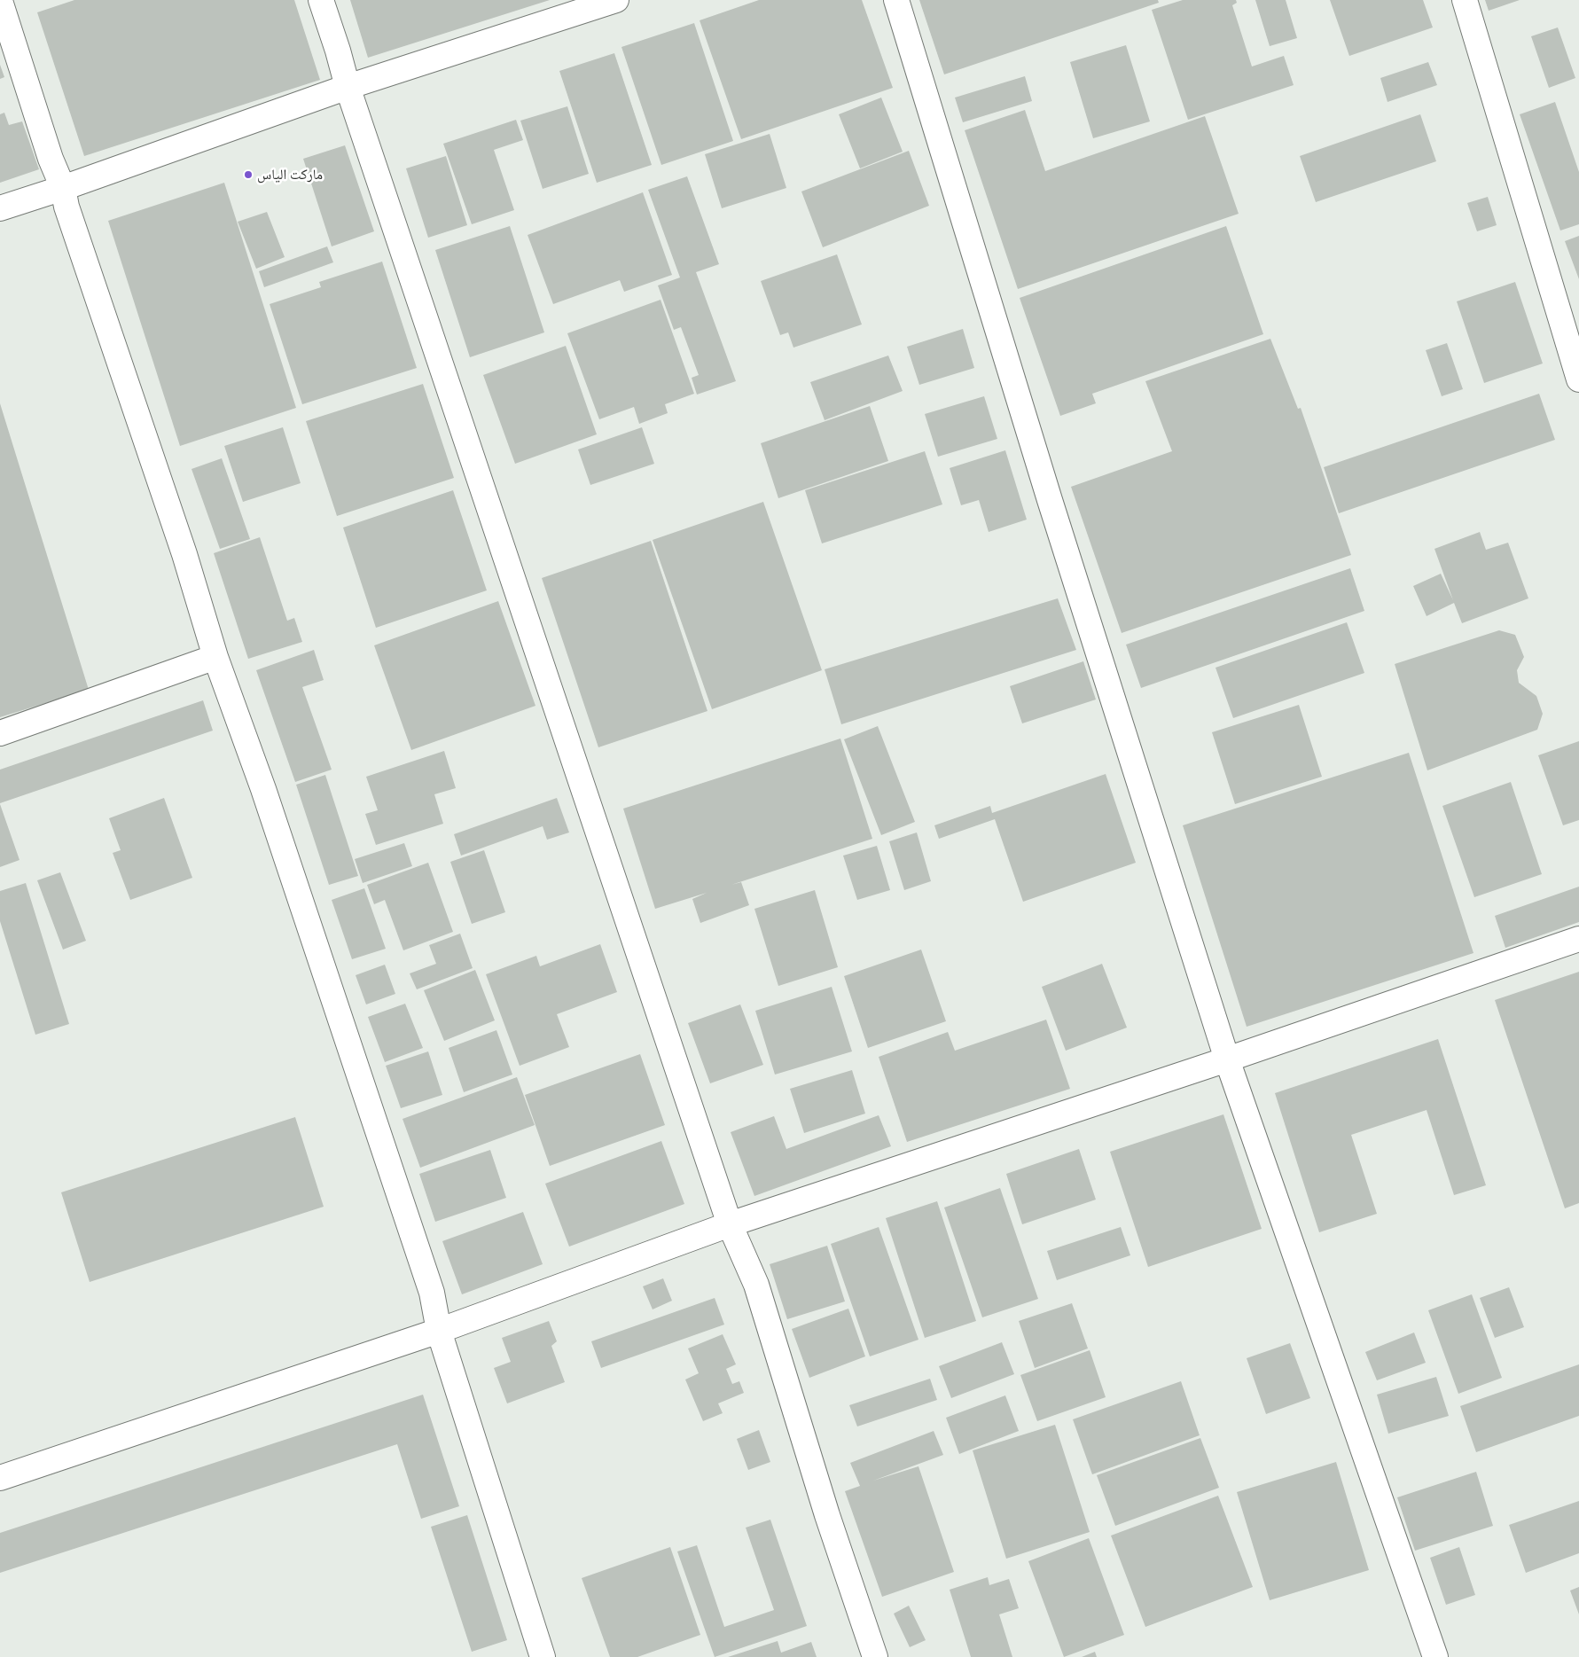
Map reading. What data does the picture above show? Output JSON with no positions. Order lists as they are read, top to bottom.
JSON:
{
  "places": ["مارکت الیاس"]
}
